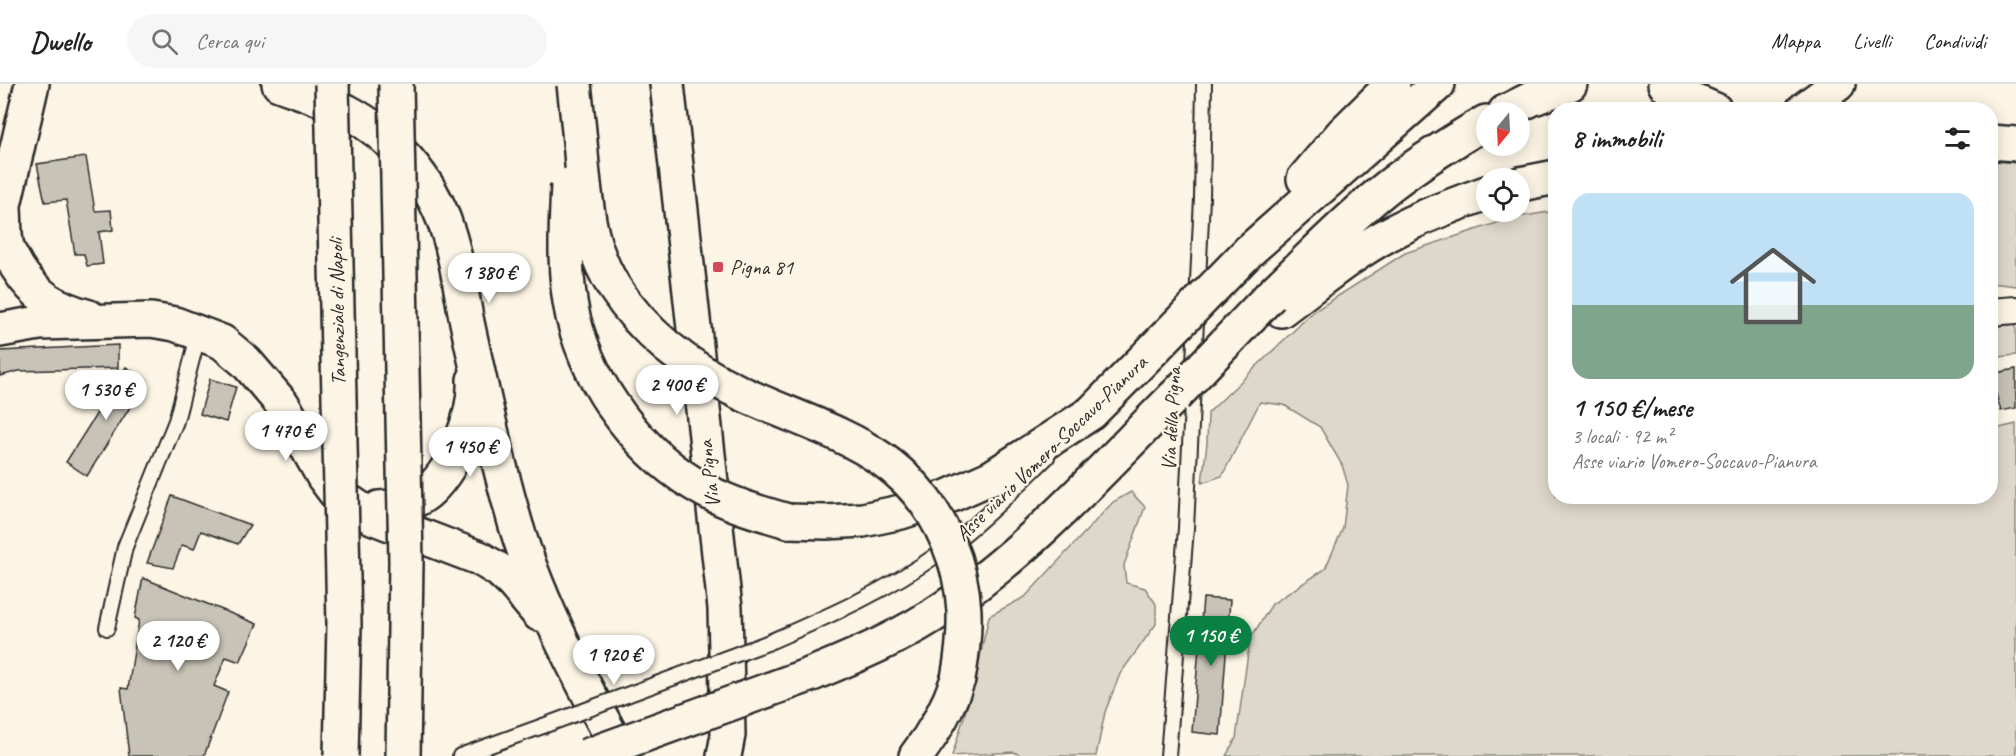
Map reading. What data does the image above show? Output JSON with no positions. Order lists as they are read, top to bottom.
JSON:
{
  "streets": {
    "main road": ["Tangenziale di Napoli", "Asse viario Vomero-Soccavo-Pianura", "Via Pigna"],
    "lane": ["Via della Pigna"]
  },
  "places": {
    "transit": ["Pigna 81"]
  },
  "north": "bottom",
  "page": {
    "header": "Dwello",
    "search": "Cerca qui",
    "nav": ["Mappa", "Livelli", "Condividi"],
    "heading": "8 immobili",
    "list": [
      {
        "name": "1 150 €/mese",
        "note": "3 locali · 92 m² · Asse viario Vomero-Soccavo-Pianura"
      }
    ],
    "price": [
      "1 380 €",
      "2 400 €",
      "1 530 €",
      "1 470 €",
      "1 450 €",
      "1 150 €",
      "2 120 €",
      "1 920 €"
    ]
  }
}
